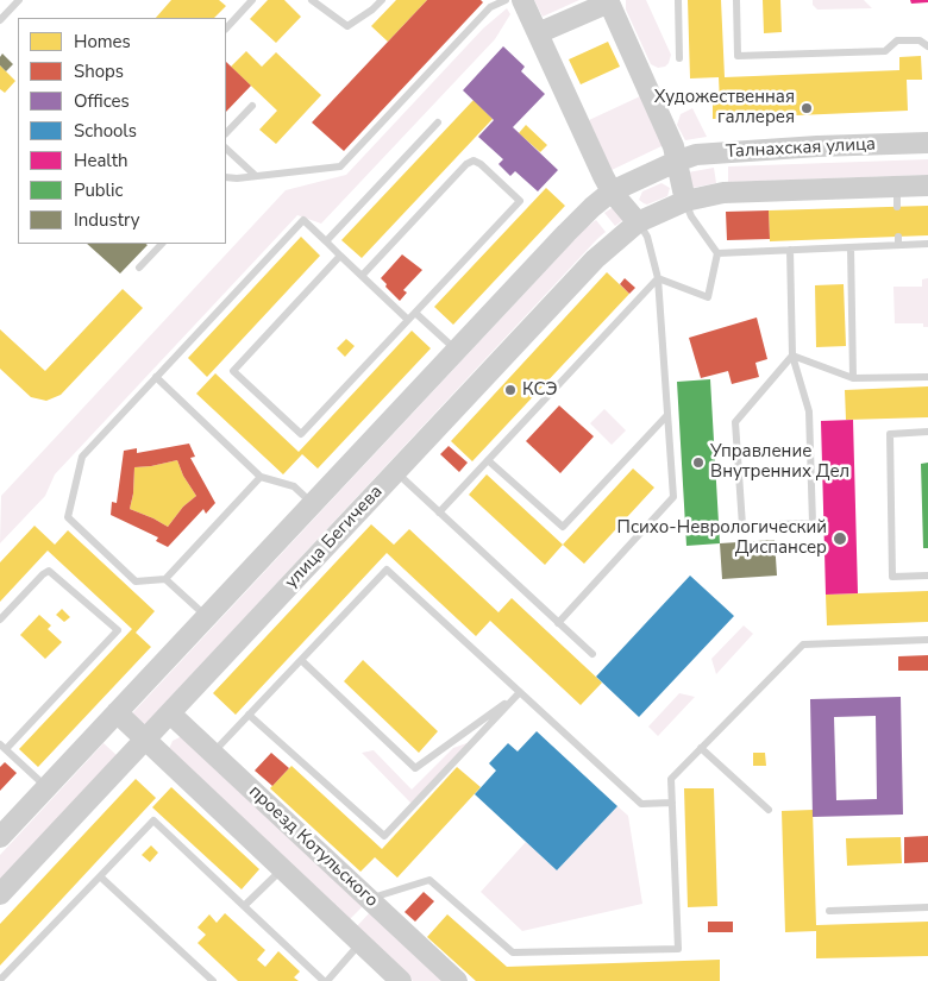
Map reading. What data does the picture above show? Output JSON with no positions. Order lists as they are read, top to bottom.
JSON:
{
  "streets": {
    "street": ["Талнахская улица", "улица Бегичева", "проезд Котульского"]
  },
  "crossings": [
    ["улица Бегичева", "проезд Котульского"]
  ],
  "places": [
    "Художественная галлерея",
    "КСЭ",
    "Управление Внутренних Дел",
    "Психо-Неврологический Диспансер"
  ],
  "legend": [
    "Homes",
    "Shops",
    "Offices",
    "Schools",
    "Health",
    "Public",
    "Industry"
  ]
}
